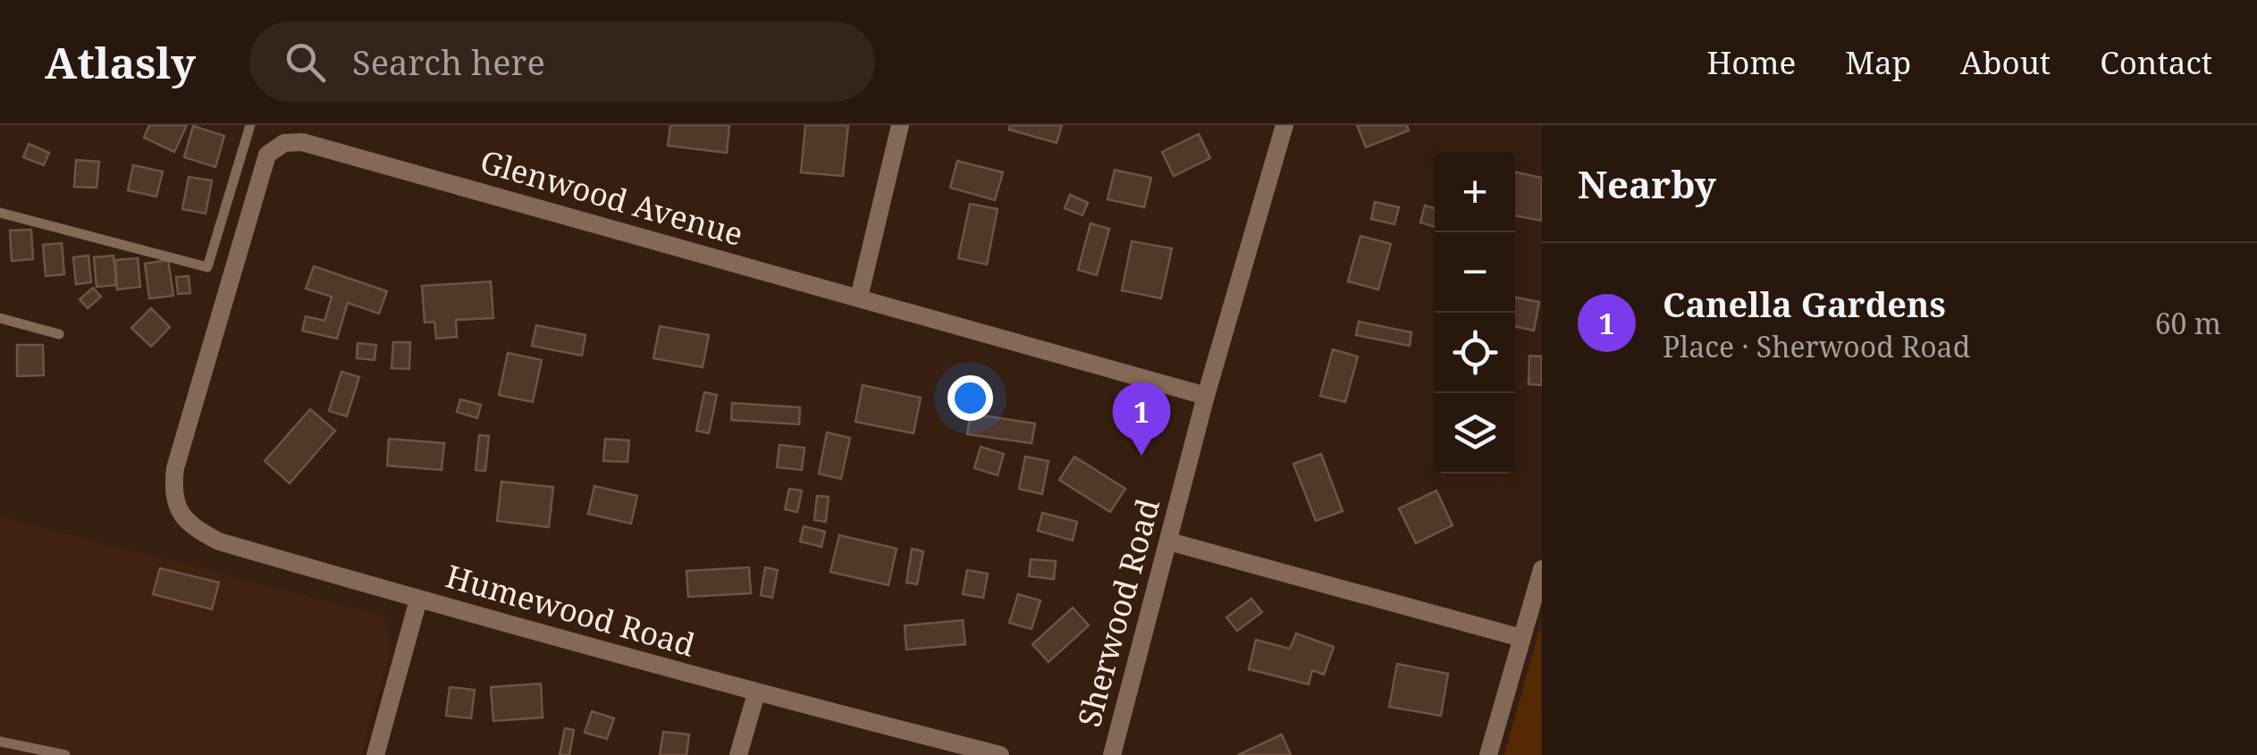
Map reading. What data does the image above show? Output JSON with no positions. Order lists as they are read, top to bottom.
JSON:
{
  "streets": {
    "street": ["Glenwood Avenue", "Humewood Road", "Sherwood Road"]
  },
  "crossings": [
    ["Glenwood Avenue", "Humewood Road"],
    ["Glenwood Avenue", "Sherwood Road"]
  ],
  "page": {
    "header": "Atlasly",
    "search": "Search here",
    "nav": [
      "Home",
      "Map",
      "About",
      "Contact"
    ],
    "heading": "Nearby",
    "map_buttons": ["+", "−"],
    "list": [
      {
        "mark": "1",
        "name": "Canella Gardens",
        "note": "Place · Sherwood Road",
        "value": "60 m"
      }
    ],
    "pins": "1"
  }
}
